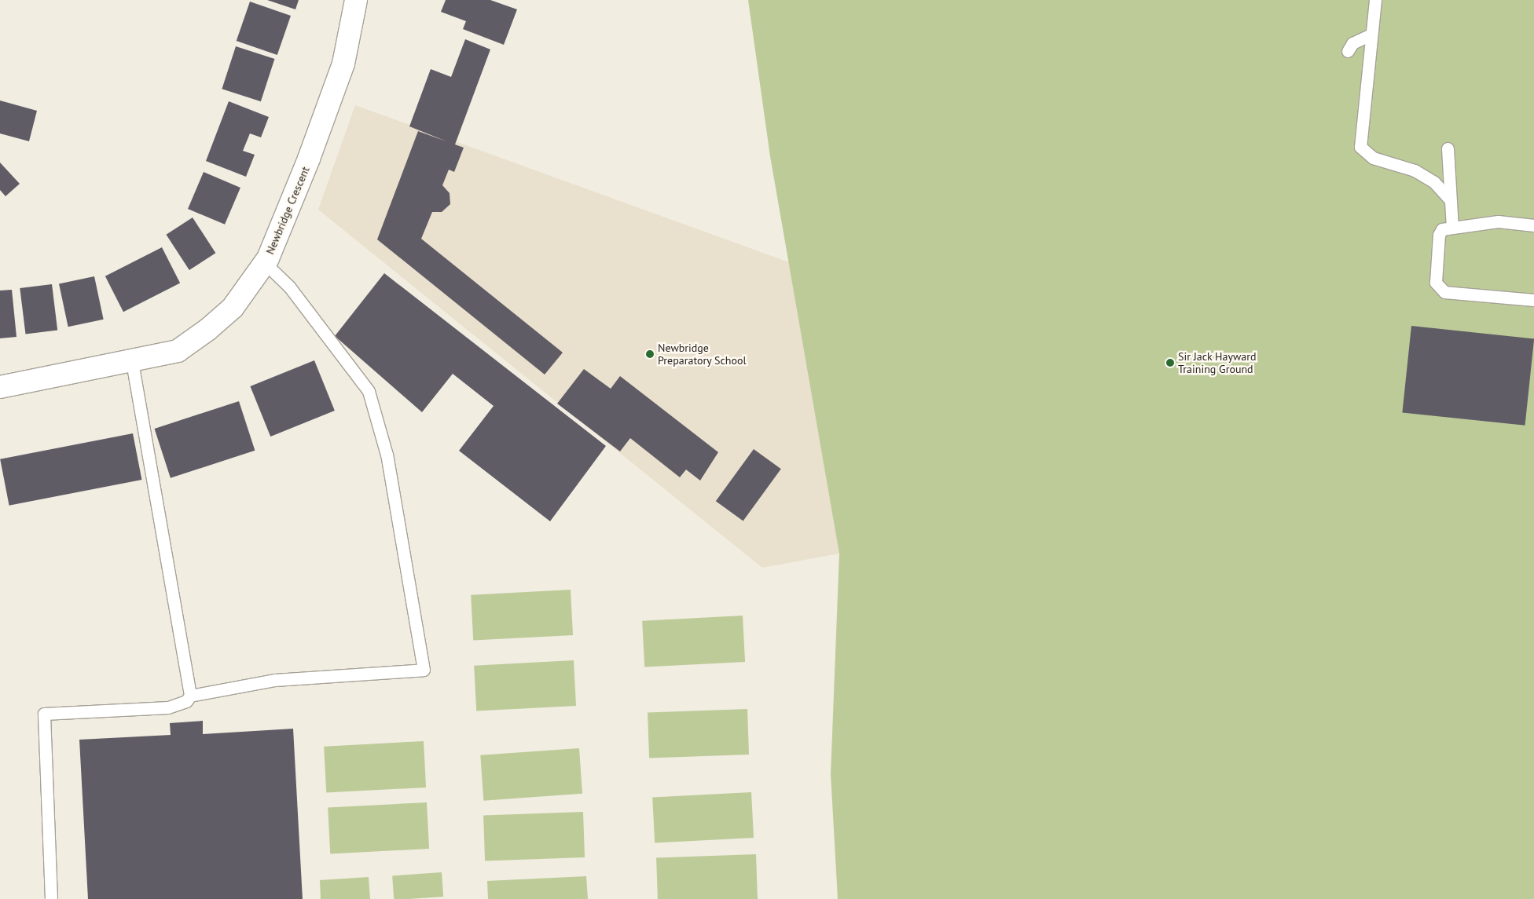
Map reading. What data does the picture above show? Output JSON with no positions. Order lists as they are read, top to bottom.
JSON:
{
  "streets": {
    "street": ["Newbridge Crescent"]
  },
  "places": ["Newbridge Preparatory School", "Sir Jack Hayward Training Ground"]
}
